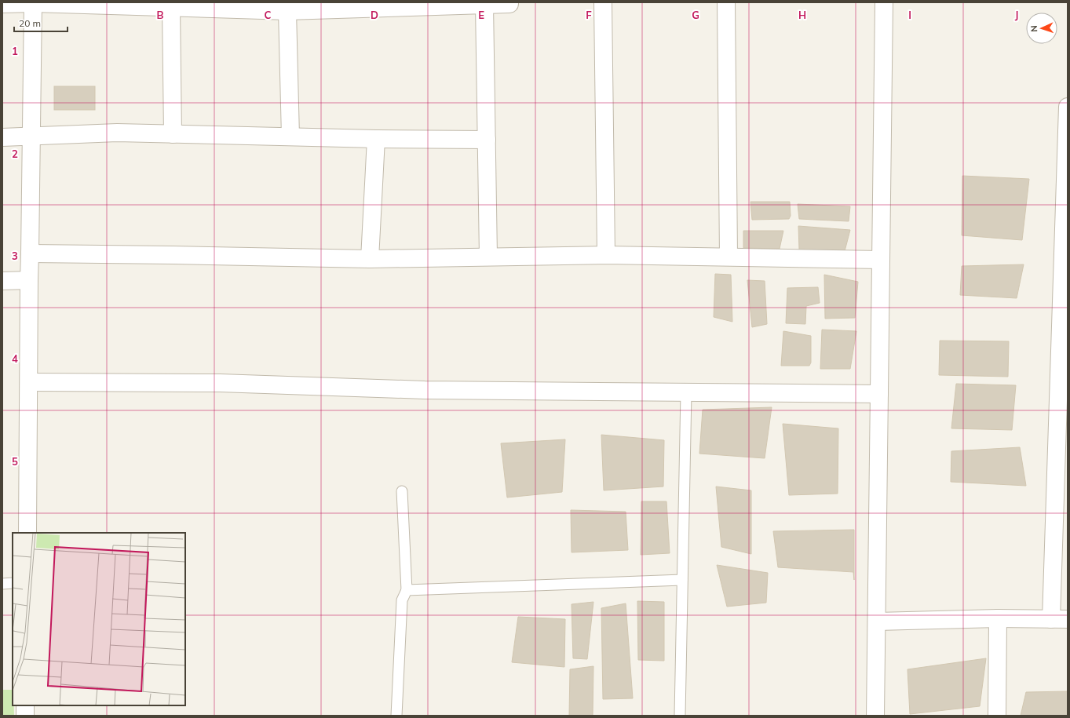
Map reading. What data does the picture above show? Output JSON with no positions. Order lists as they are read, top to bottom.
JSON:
{
  "scale_bar": "20 m",
  "north": "left",
  "grid": {
    "columns": [
      "B",
      "C",
      "D",
      "E",
      "F",
      "G",
      "H",
      "I",
      "J"
    ],
    "rows": [
      "1",
      "2",
      "3",
      "4",
      "5"
    ]
  }
}
